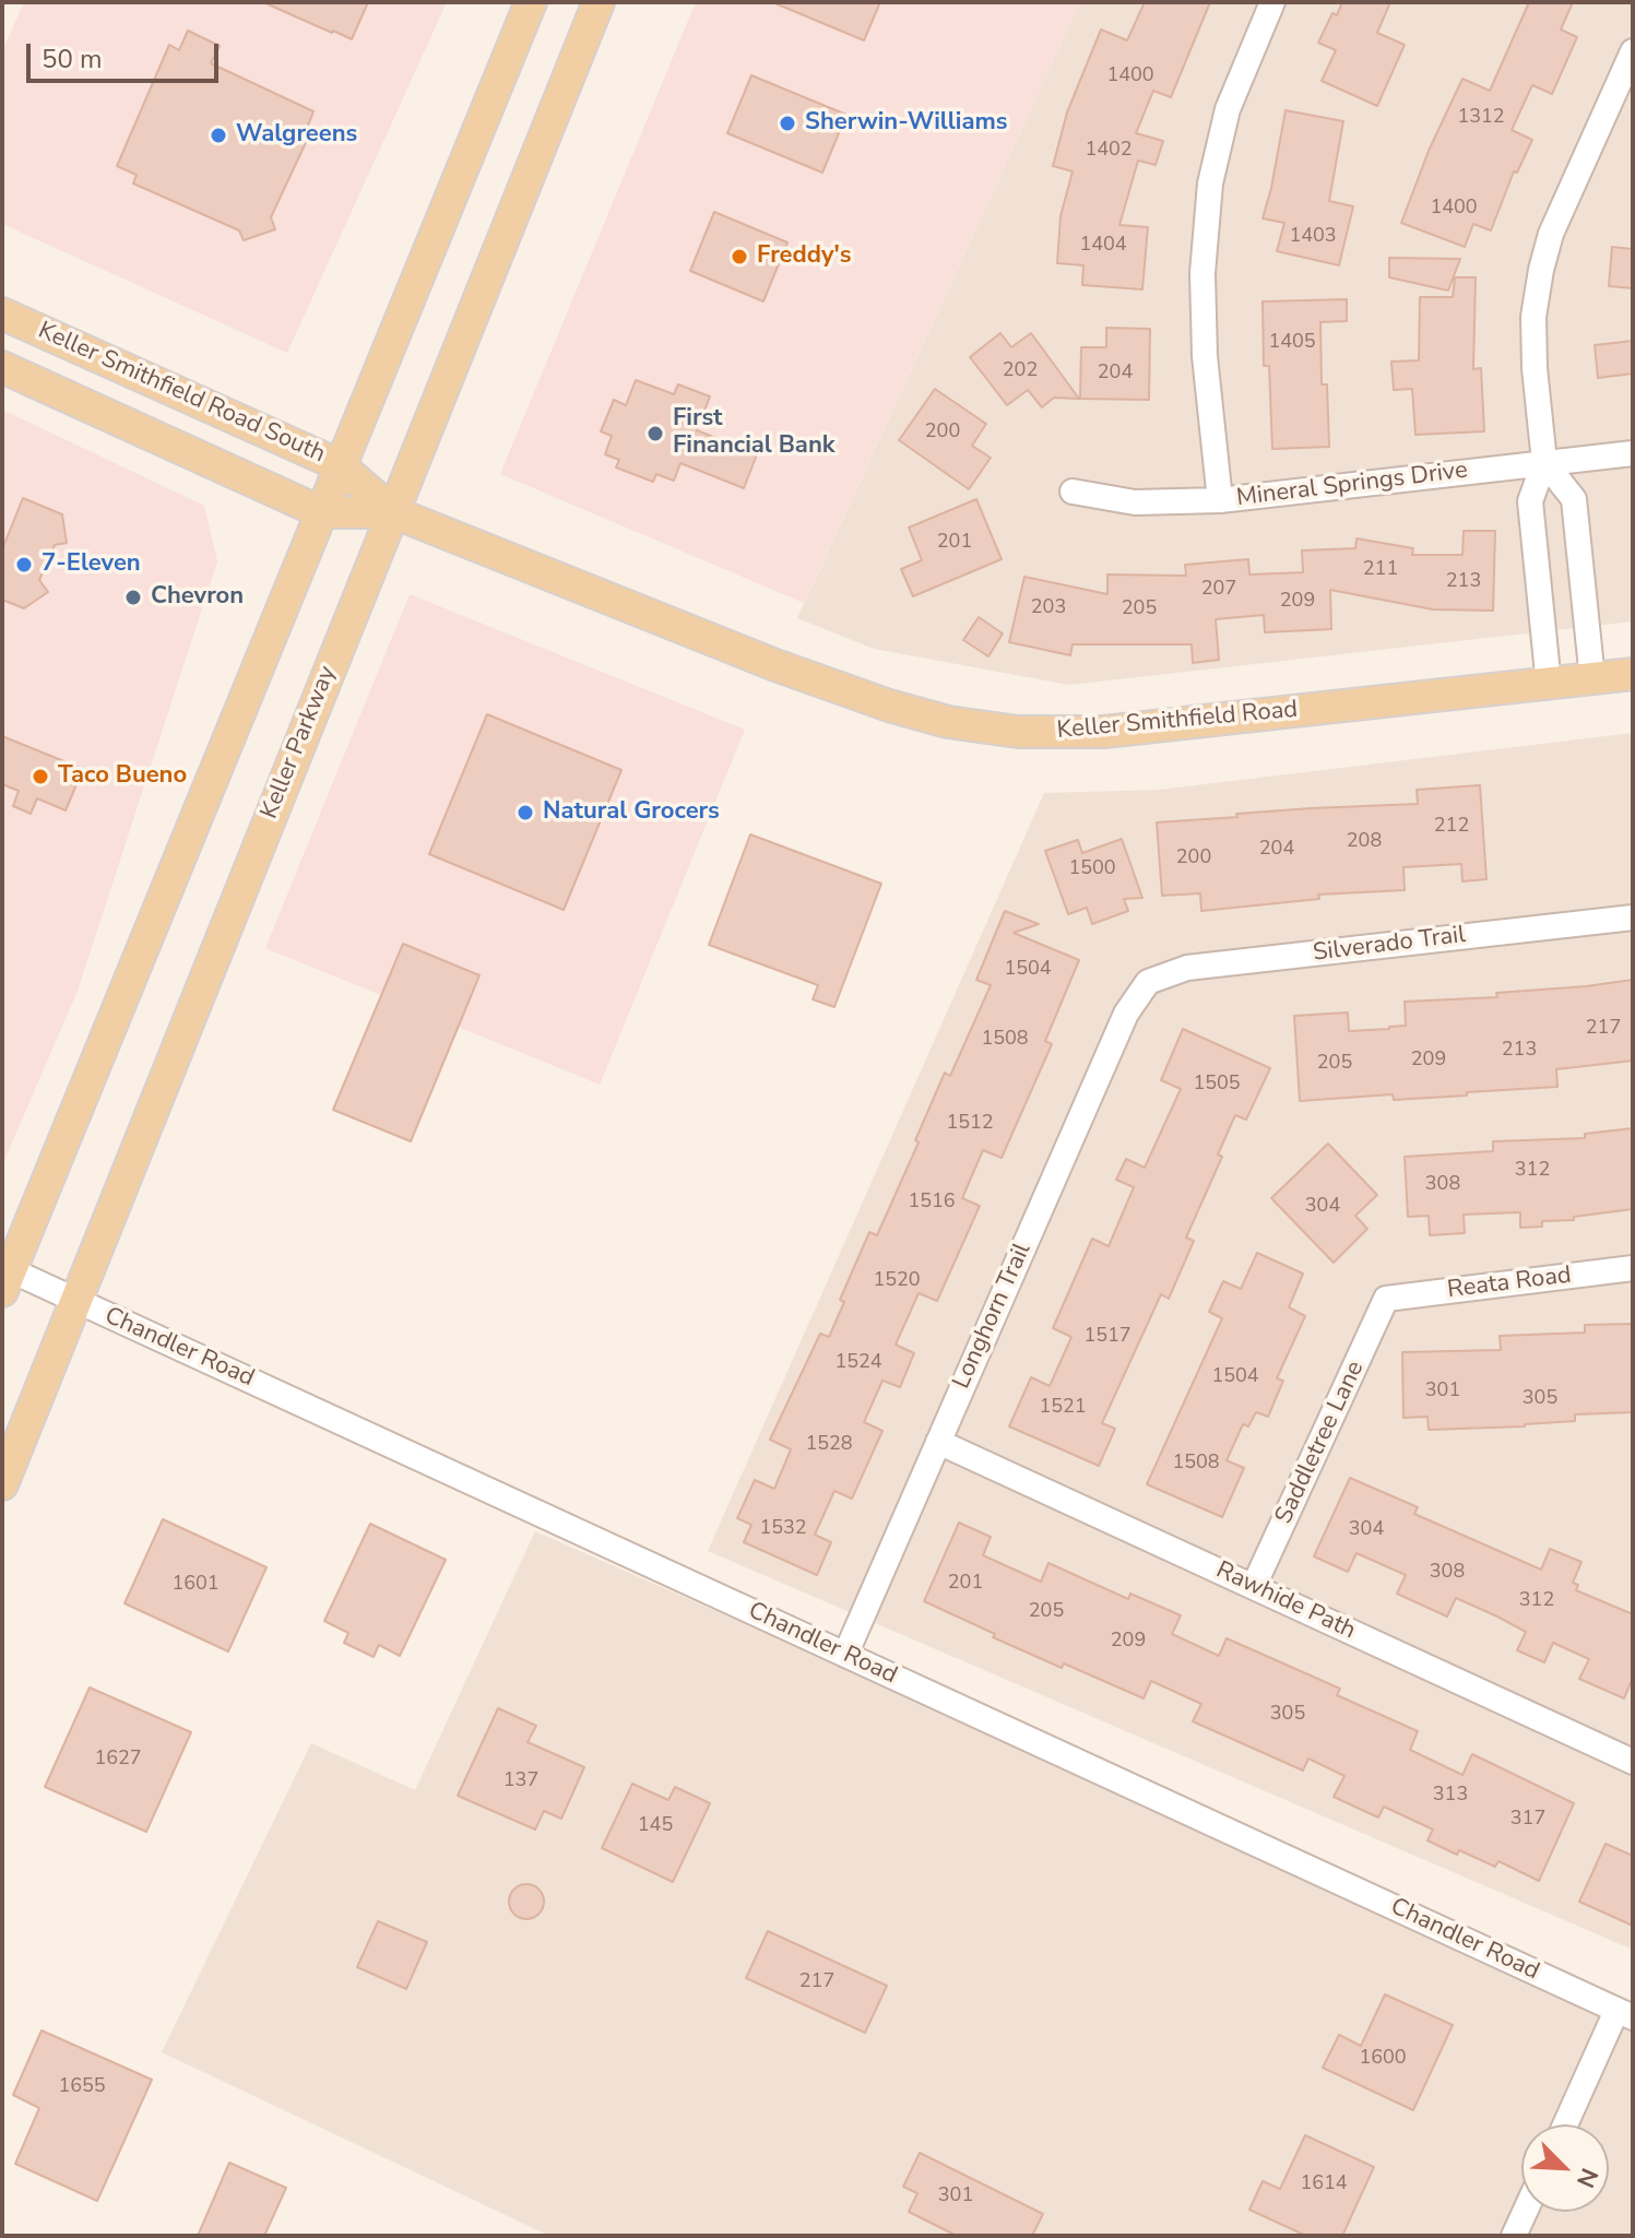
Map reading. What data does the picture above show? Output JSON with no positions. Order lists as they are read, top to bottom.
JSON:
{
  "streets": {
    "main road": ["Keller Smithfield Road South", "Keller Smithfield Road", "Keller Parkway"],
    "street": [
      "Mineral Springs Drive",
      "Silverado Trail",
      "Reata Road",
      "Longhorn Trail",
      "Chandler Road",
      "Saddletree Lane",
      "Rawhide Path"
    ]
  },
  "crossings": [
    ["Keller Smithfield Road South", "Keller Smithfield Road"],
    ["Keller Smithfield Road South", "Keller Parkway"],
    ["Keller Smithfield Road", "Keller Parkway"],
    ["Keller Parkway", "Chandler Road"],
    ["Silverado Trail", "Longhorn Trail"],
    ["Reata Road", "Saddletree Lane"],
    ["Longhorn Trail", "Chandler Road"],
    ["Longhorn Trail", "Rawhide Path"],
    ["Saddletree Lane", "Rawhide Path"]
  ],
  "places": [
    "Sherwin-Williams",
    "Walgreens",
    "Freddy's",
    "First Financial Bank",
    "7-Eleven",
    "Chevron",
    "Taco Bueno",
    "Natural Grocers"
  ],
  "house_numbers": [
    "1400",
    "1312",
    "1402",
    "1400",
    "1403",
    "1404",
    "1405",
    "202",
    "204",
    "200",
    "201",
    "211",
    "213",
    "207",
    "209",
    "203",
    "205",
    "212",
    "208",
    "204",
    "200",
    "1500",
    "1504",
    "217",
    "1508",
    "213",
    "209",
    "205",
    "1505",
    "1512",
    "312",
    "308",
    "1516",
    "304",
    "1520",
    "1517",
    "1524",
    "1504",
    "301",
    "305",
    "1521",
    "1528",
    "1508",
    "1532",
    "304",
    "308",
    "201",
    "1601",
    "312",
    "205",
    "209",
    "305",
    "1627",
    "137",
    "313",
    "317",
    "145",
    "217",
    "1600",
    "1655",
    "1614",
    "301"
  ],
  "scale_bar": "50 m",
  "north": "bottom right"
}
